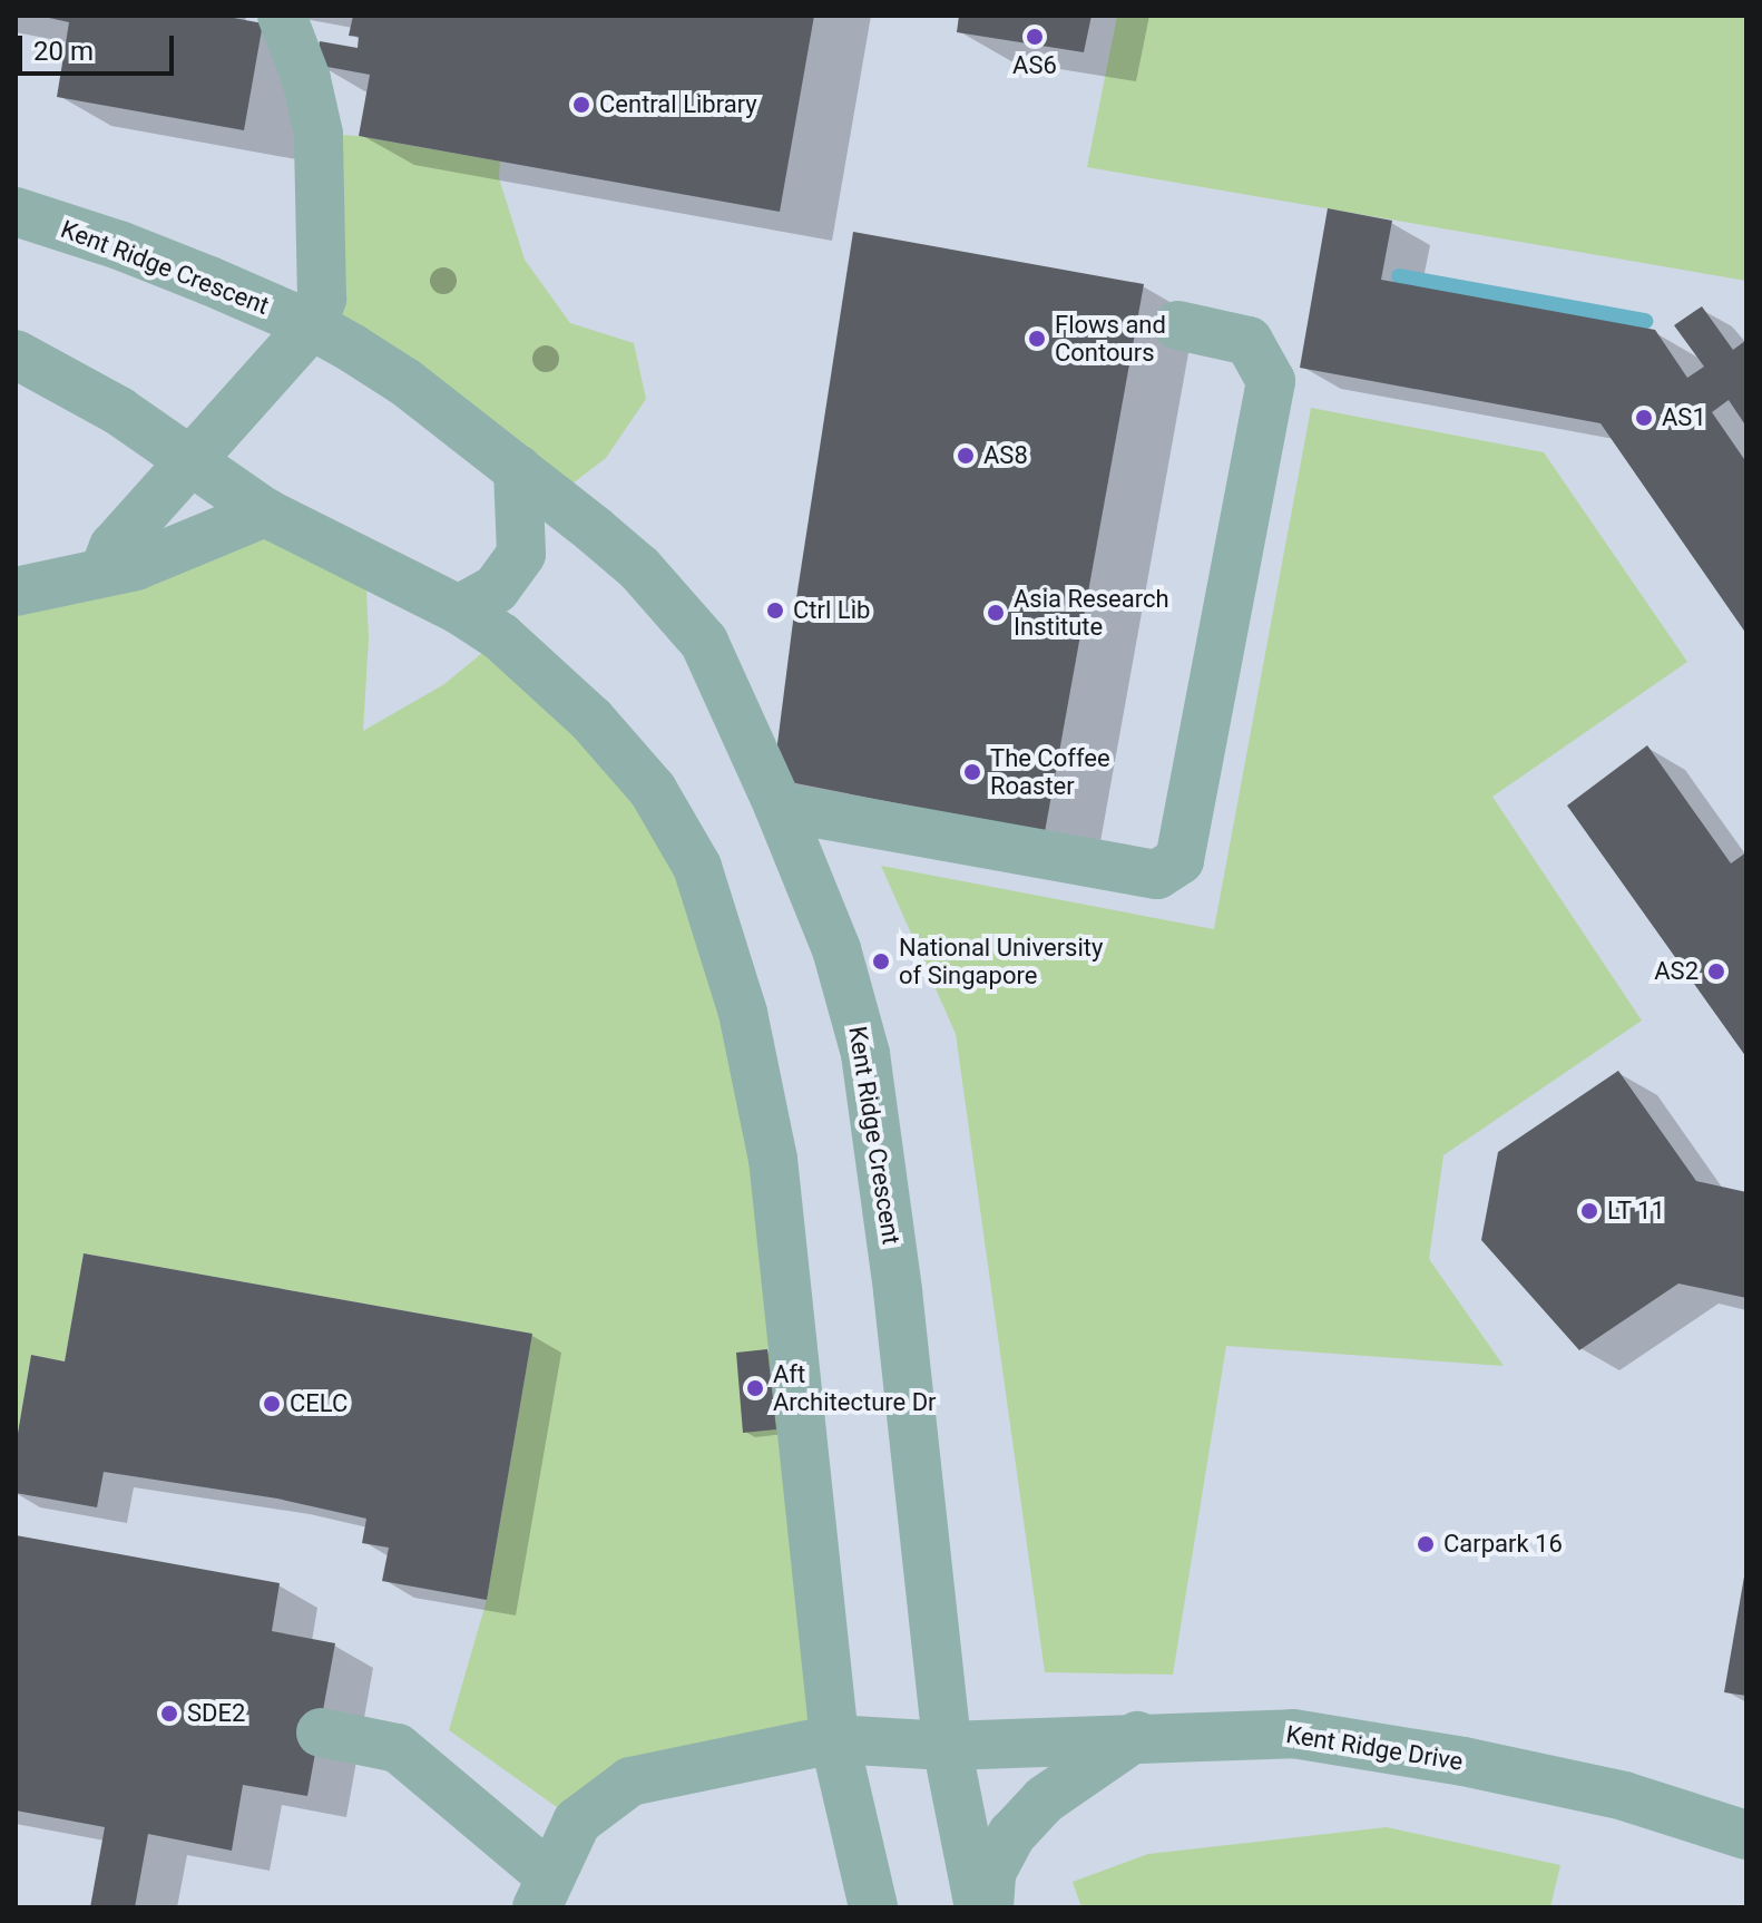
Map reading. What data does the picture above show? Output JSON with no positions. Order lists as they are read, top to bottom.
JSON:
{
  "streets": {
    "street": ["Kent Ridge Crescent", "Kent Ridge Drive"]
  },
  "crossings": [
    ["Kent Ridge Crescent", "Kent Ridge Drive"]
  ],
  "places": [
    "AS6",
    "Central Library",
    "Flows and Contours",
    "AS1",
    "AS8",
    "Ctrl Lib",
    "Asia Research Institute",
    "The Coffee Roaster",
    "National University of Singapore",
    "AS2",
    "LT 11",
    "Aft Architecture Dr",
    "CELC",
    "Carpark 16",
    "SDE2"
  ],
  "scale_bar": "20 m"
}
